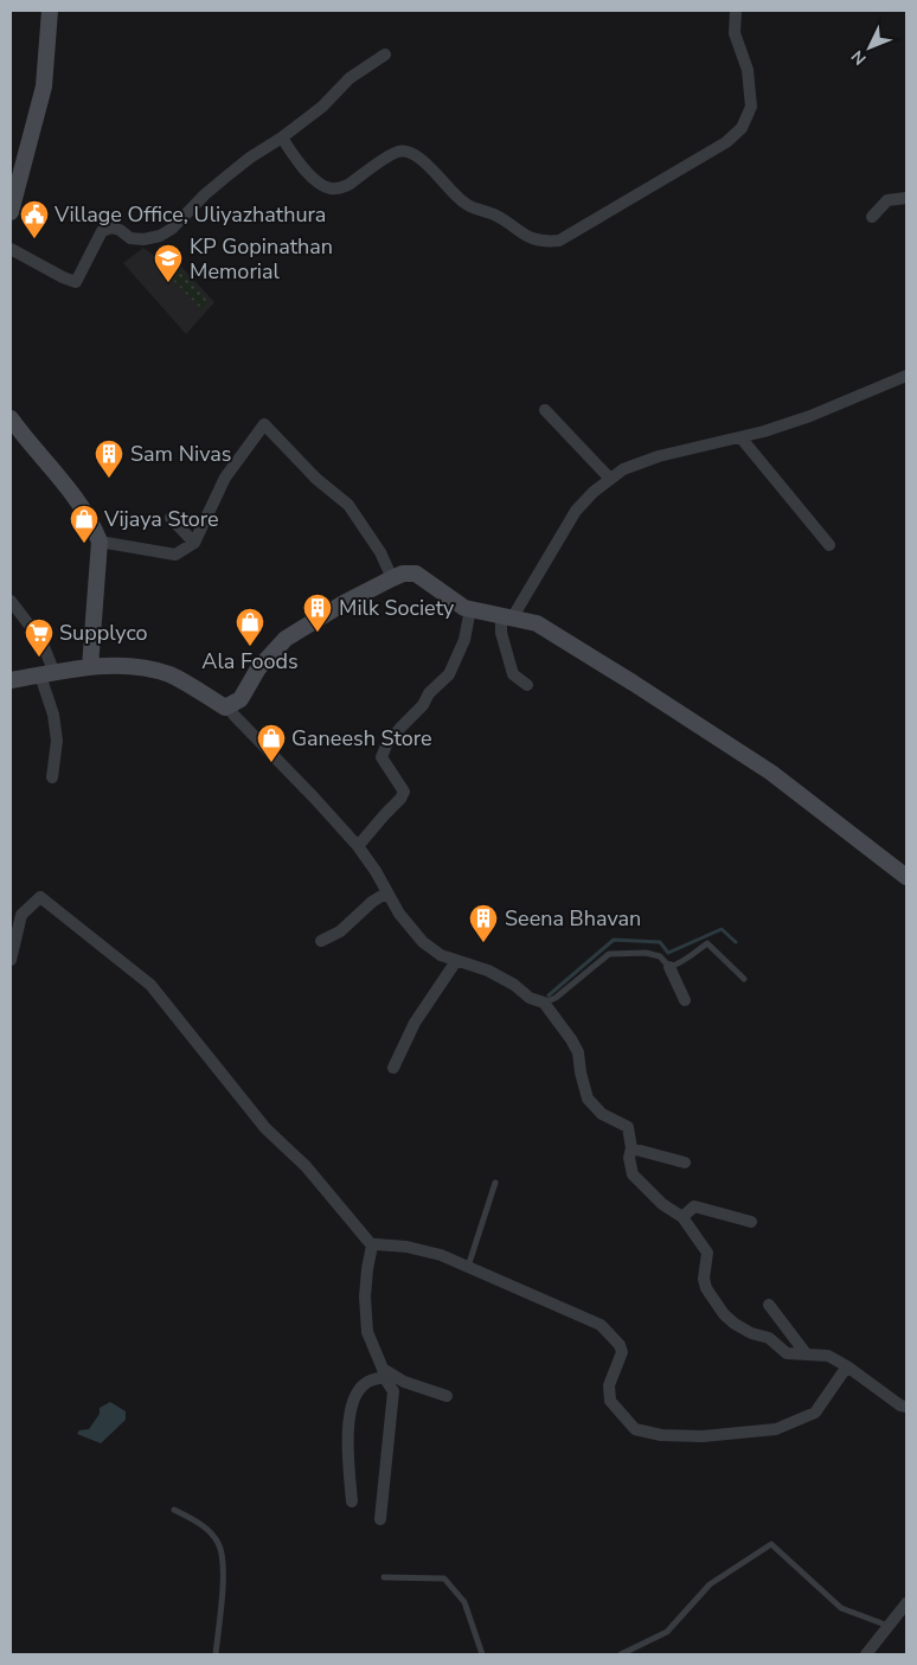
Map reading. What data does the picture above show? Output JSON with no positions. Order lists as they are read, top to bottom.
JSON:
{
  "places": {
    "public building": ["Village Office, Uliyazhathura"],
    "school or university": ["KP Gopinathan Memorial"],
    "building": ["Sam Nivas", "Milk Society", "Seena Bhavan"],
    "shop": ["Vijaya Store", "Ala Foods", "Ganeesh Store"],
    "supermarket": ["Supplyco"]
  },
  "north": "bottom left"
}
